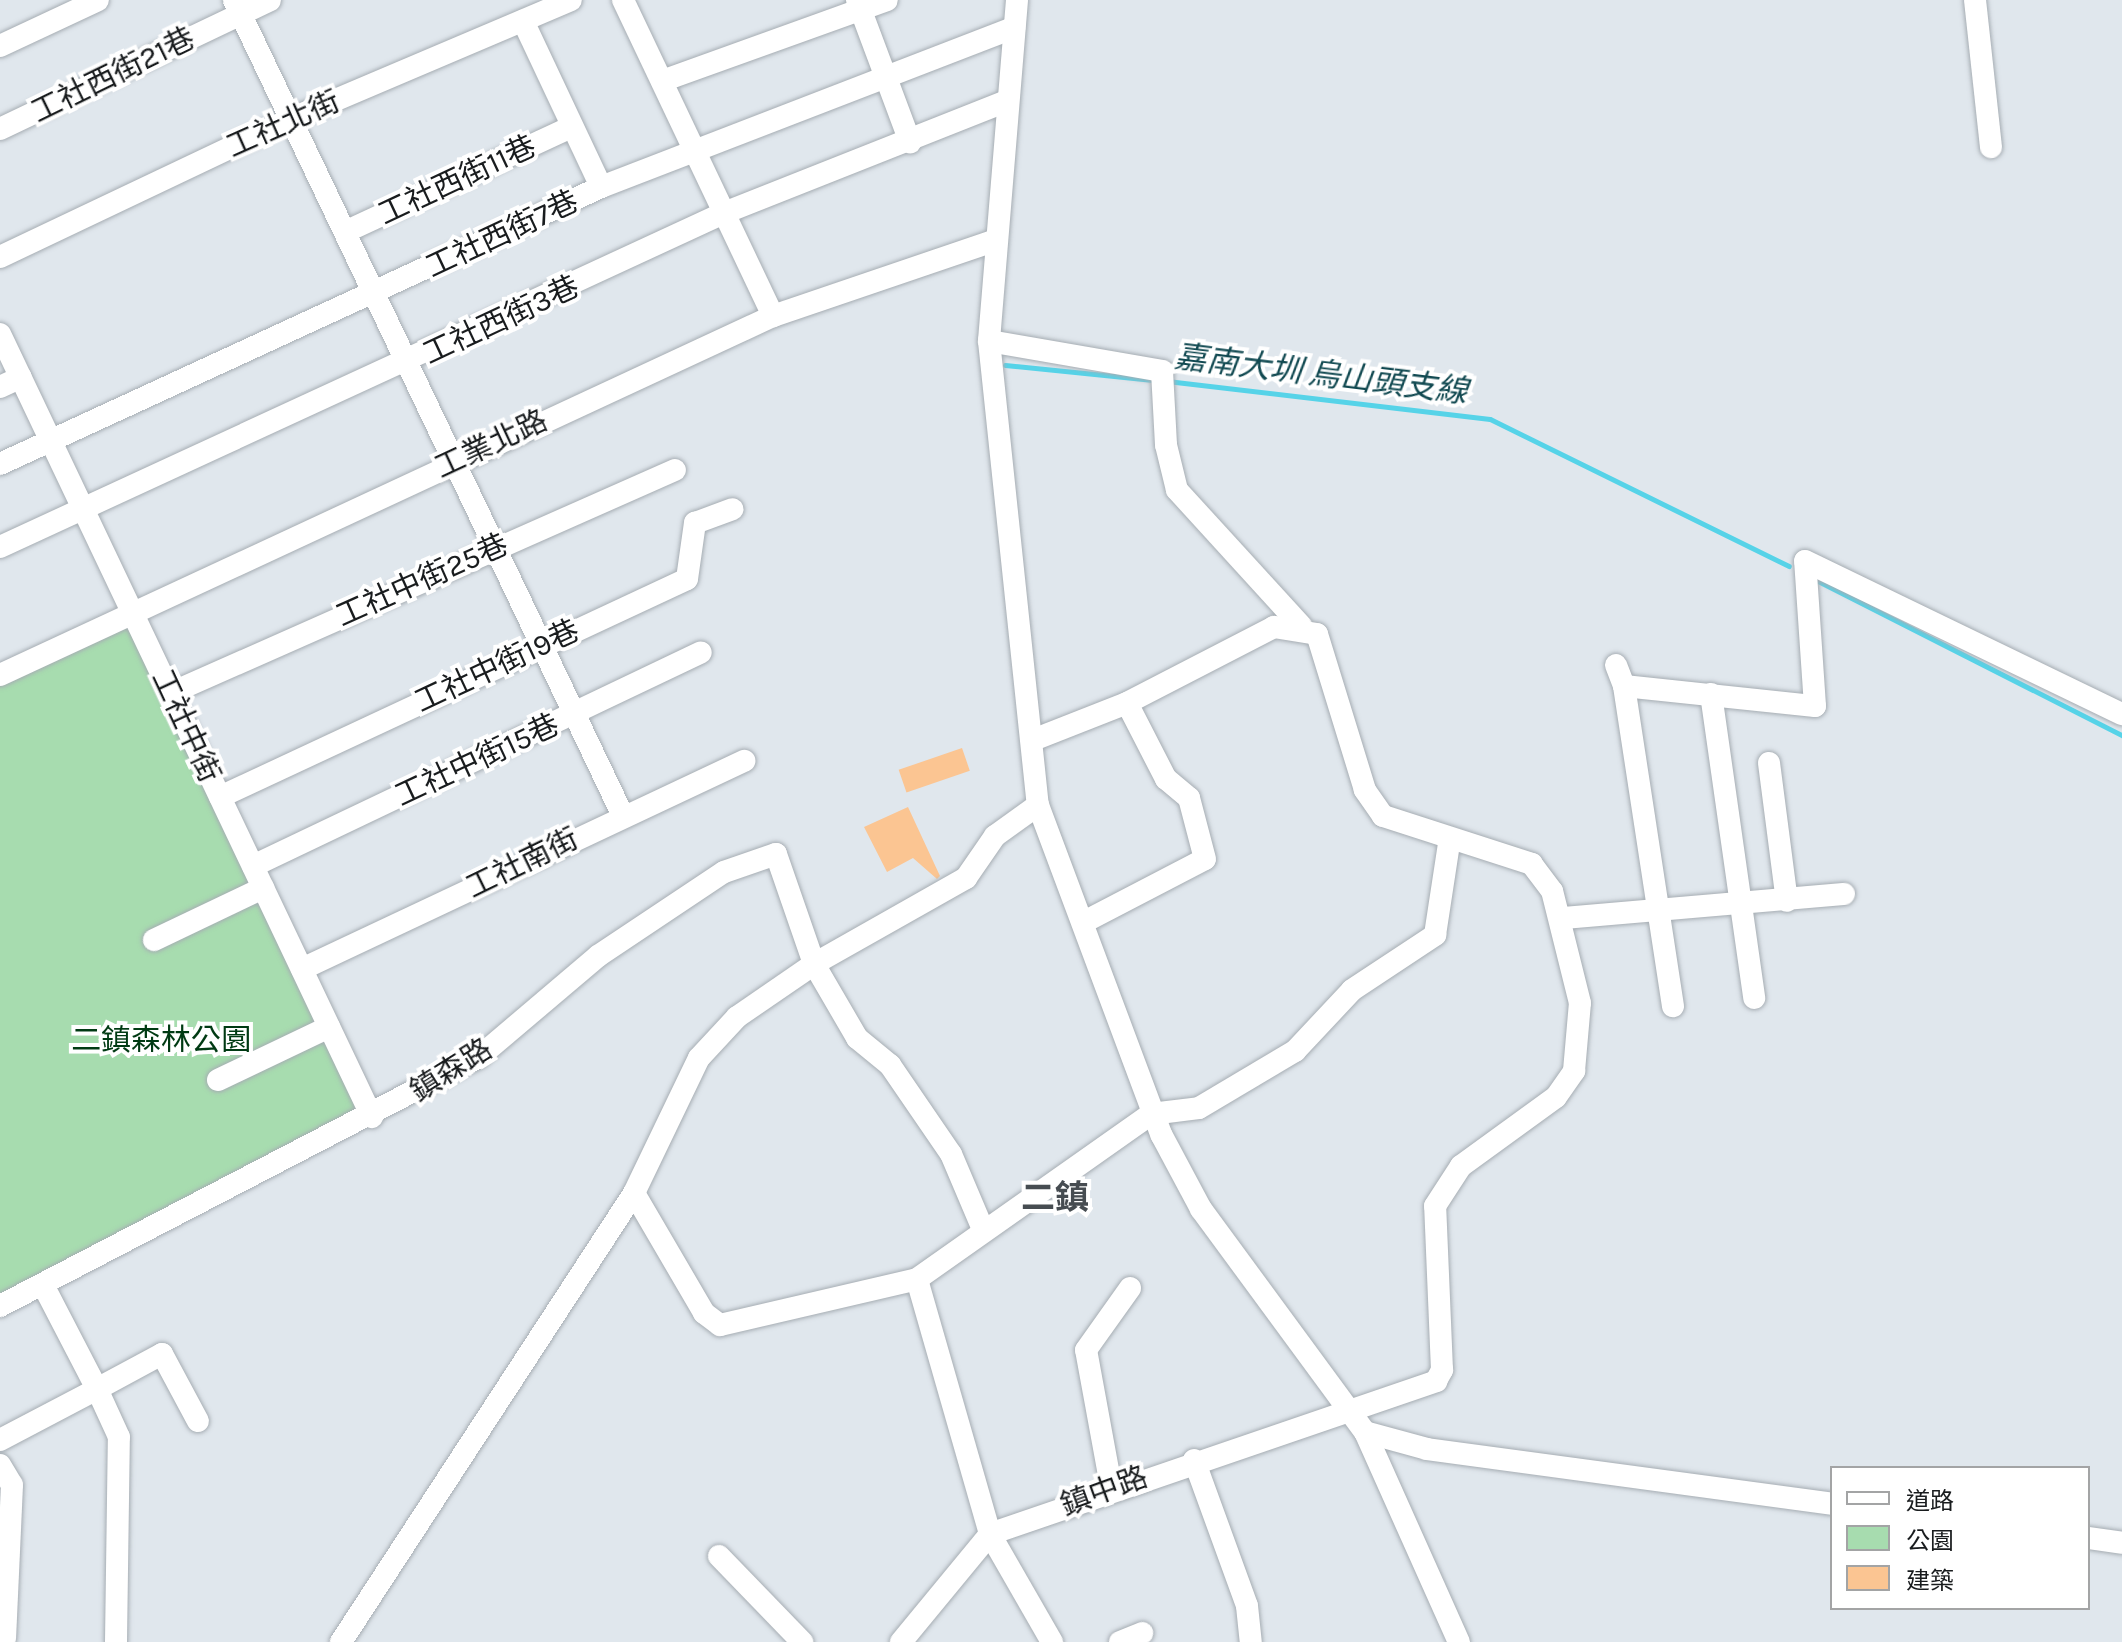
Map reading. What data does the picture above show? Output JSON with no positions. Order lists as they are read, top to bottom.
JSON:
{
  "streets": {
    "street": [
      "工社西街21巷",
      "工社北街",
      "工社西街11巷",
      "工社西街7巷",
      "工社西街3巷",
      "工業北路",
      "工社中街25巷",
      "工社中街19巷",
      "工社中街",
      "工社中街15巷",
      "工社南街",
      "鎮森路",
      "鎮中路"
    ]
  },
  "crossings": [
    ["工社西街7巷", "工社中街"],
    ["工社西街3巷", "工社中街"],
    ["工業北路", "工社中街"],
    ["工社中街25巷", "工社中街"],
    ["工社中街19巷", "工社中街"],
    ["工社中街", "工社中街15巷"],
    ["工社中街", "工社南街"],
    ["工社中街", "鎮森路"]
  ],
  "districts": ["二鎮"],
  "water": ["嘉南大圳 烏山頭支線"],
  "parks": ["二鎮森林公園"],
  "legend": ["道路", "公園", "建築"]
}
